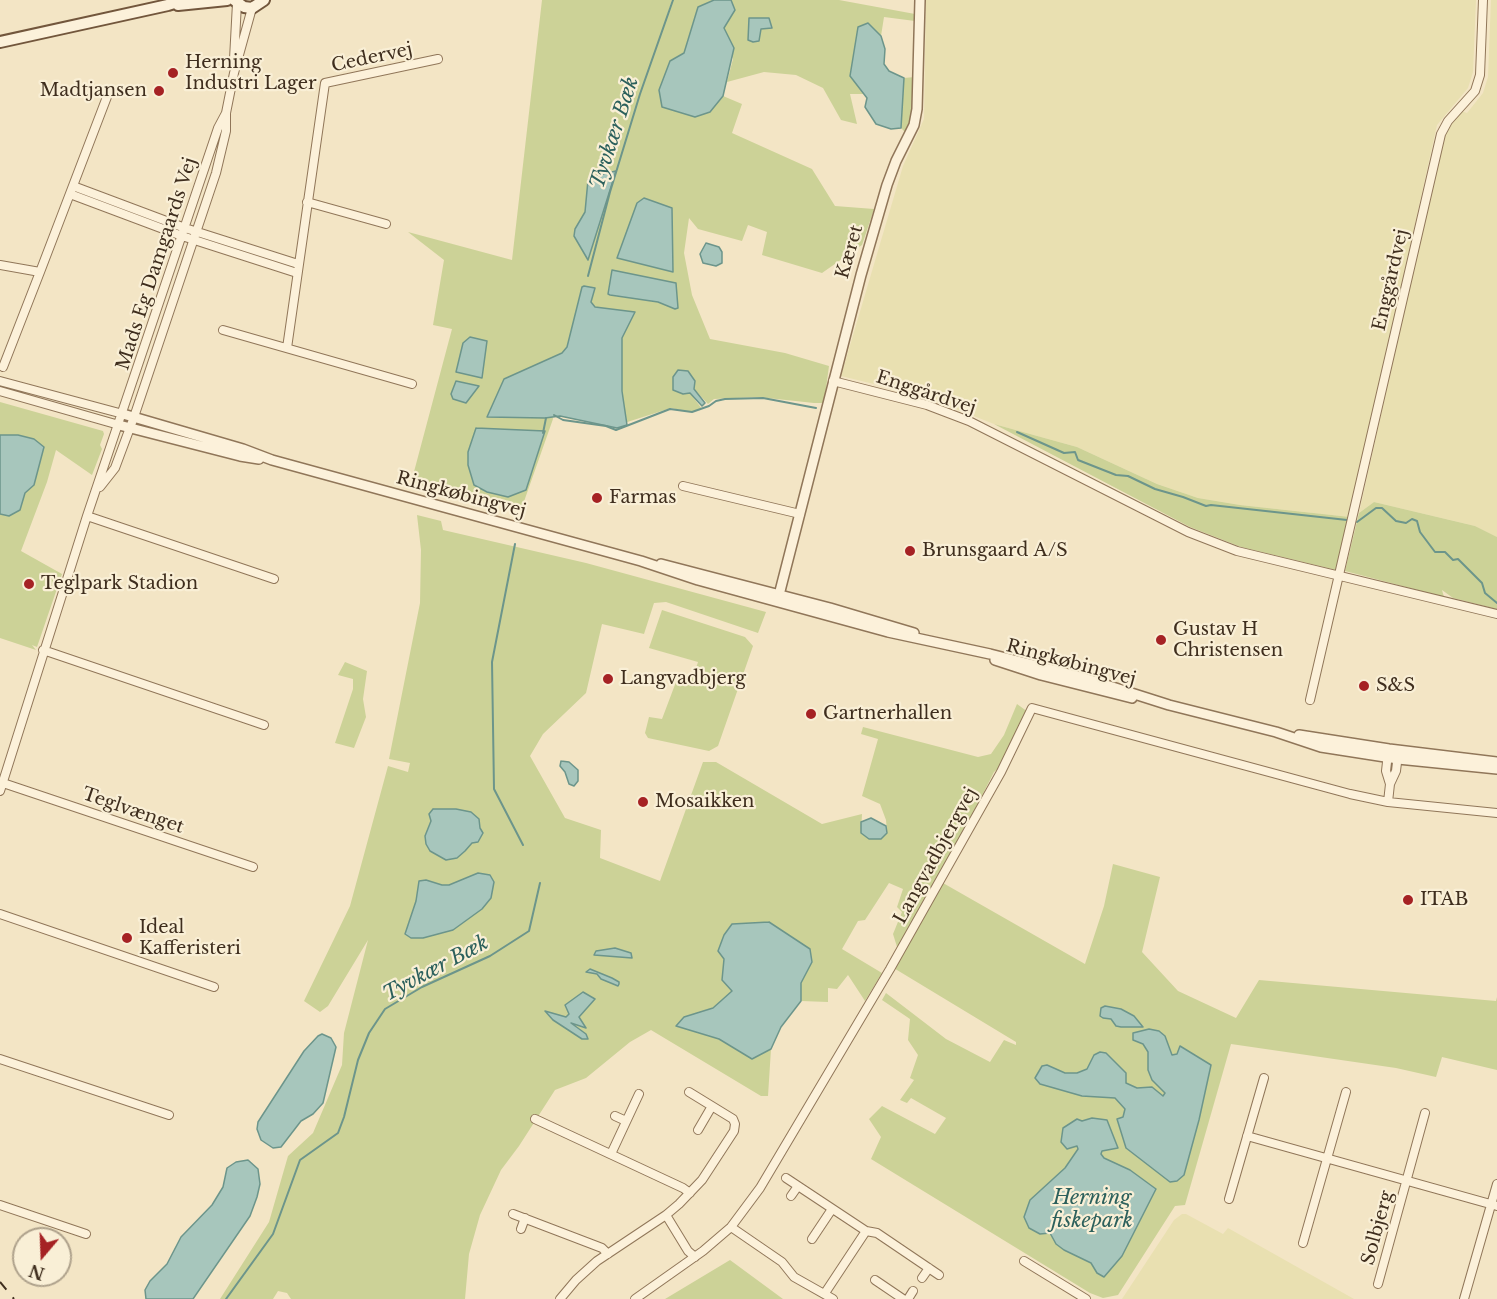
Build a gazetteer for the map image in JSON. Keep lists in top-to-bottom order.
{
  "streets": {
    "street": [
      "Cedervej",
      "Kæret",
      "Mads Eg Damgaards Vej",
      "Enggårdvej",
      "Ringkøbingvej",
      "Teglvænget",
      "Langvadbjergvej",
      "Solbjerg"
    ]
  },
  "crossings": [
    ["Kæret", "Enggårdvej"],
    ["Kæret", "Ringkøbingvej"],
    ["Mads Eg Damgaards Vej", "Ringkøbingvej"],
    ["Mads Eg Damgaards Vej", "Teglvænget"],
    ["Ringkøbingvej", "Teglvænget"]
  ],
  "water": ["Tyvkær Bæk", "Herning fiskepark"],
  "places": [
    "Herning Industri Lager",
    "Madtjansen",
    "Farmas",
    "Brunsgaard A/S",
    "Teglpark Stadion",
    "Gustav H Christensen",
    "Langvadbjerg",
    "S&S",
    "Gartnerhallen",
    "Mosaikken",
    "ITAB",
    "Ideal Kafferisteri"
  ],
  "north": "bottom"
}
